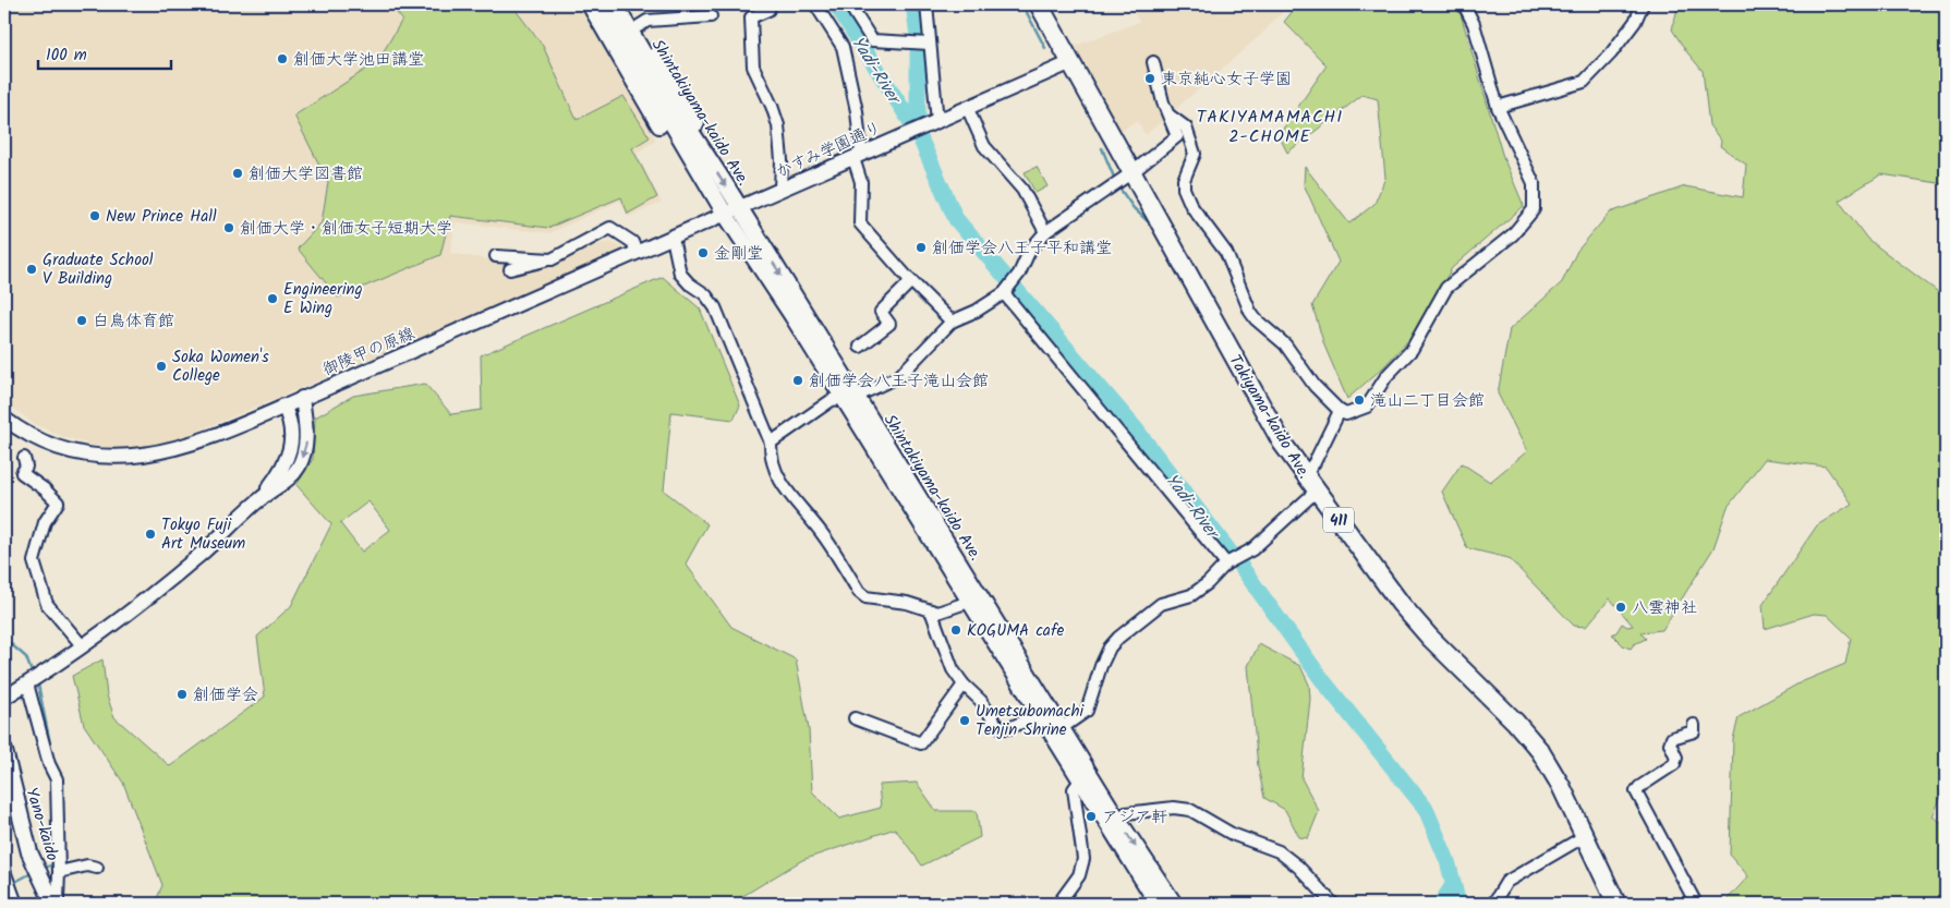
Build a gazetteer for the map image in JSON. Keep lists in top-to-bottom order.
{
  "streets": {
    "highway": ["Takiyama-kaido Ave.", "411"],
    "main road": ["Shintakiyama-kaido Ave.", "Yano-kaido"],
    "street": ["かすみ学園通り", "御陵甲の原線"]
  },
  "crossings": [
    ["Shintakiyama-kaido Ave.", "かすみ学園通り"],
    ["Shintakiyama-kaido Ave.", "御陵甲の原線"],
    ["かすみ学園通り", "御陵甲の原線"]
  ],
  "districts": ["TAKIYAMAMACHI 2-CHOME"],
  "water": ["Yadi-River"],
  "places": [
    "創価大学池田講堂",
    "東京純心女子学園",
    "創価大学図書館",
    "New Prince Hall",
    "創価大学・創価女子短期大学",
    "創価学会八王子平和講堂",
    "金剛堂",
    "Graduate School V Building",
    "Engineering E Wing",
    "白鳥体育館",
    "Soka Women's College",
    "創価学会八王子滝山会館",
    "滝山二丁目会館",
    "Tokyo Fuji Art Museum",
    "八雲神社",
    "KOGUMA cafe",
    "創価学会",
    "Umetsubomachi Tenjin Shrine",
    "アジア軒"
  ],
  "scale_bar": "100 m"
}
